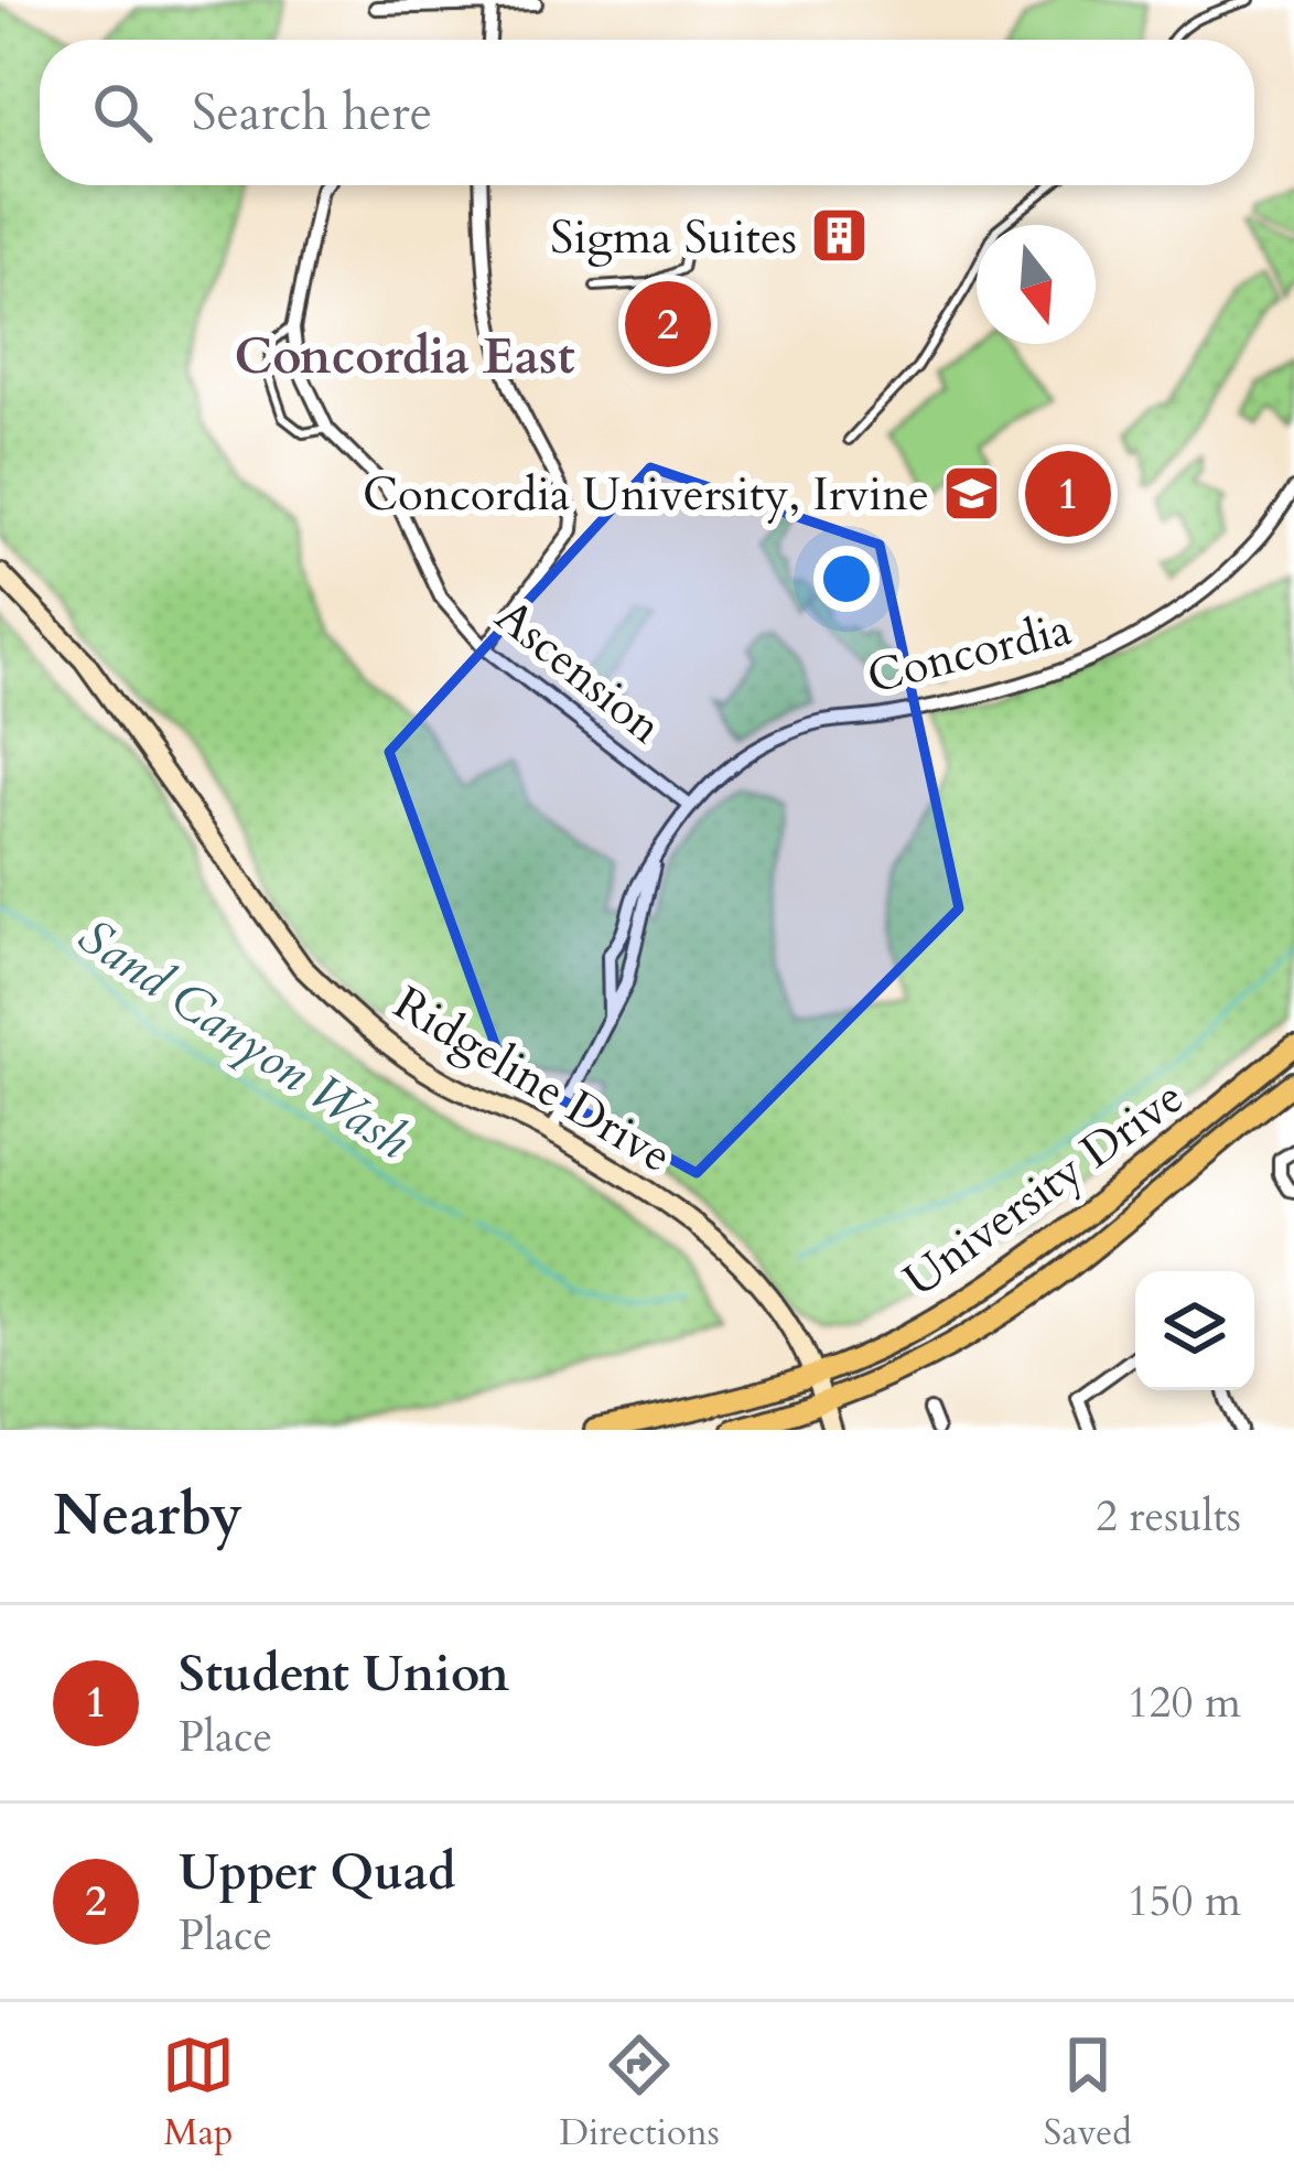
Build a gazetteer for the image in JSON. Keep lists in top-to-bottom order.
{
  "streets": {
    "main road": ["University Drive"],
    "street": ["Concordia", "Ascension", "Ridgeline Drive"]
  },
  "crossings": [
    ["Concordia", "Ascension"],
    ["Concordia", "Ridgeline Drive"],
    ["Ridgeline Drive", "University Drive"]
  ],
  "districts": ["Concordia East"],
  "water": ["Sand Canyon Wash"],
  "places": {
    "building": ["Sigma Suites"],
    "school or university": ["Concordia University, Irvine"]
  },
  "north": "bottom",
  "page": {
    "search": "Search here",
    "pins": ["2", "1"],
    "heading": ["Nearby", "2 results"],
    "list": [
      {
        "mark": "1",
        "name": "Student Union",
        "note": "Place",
        "value": "120 m"
      },
      {
        "mark": "2",
        "name": "Upper Quad",
        "note": "Place",
        "value": "150 m"
      }
    ],
    "nav": ["Map", "Directions", "Saved"]
  }
}
